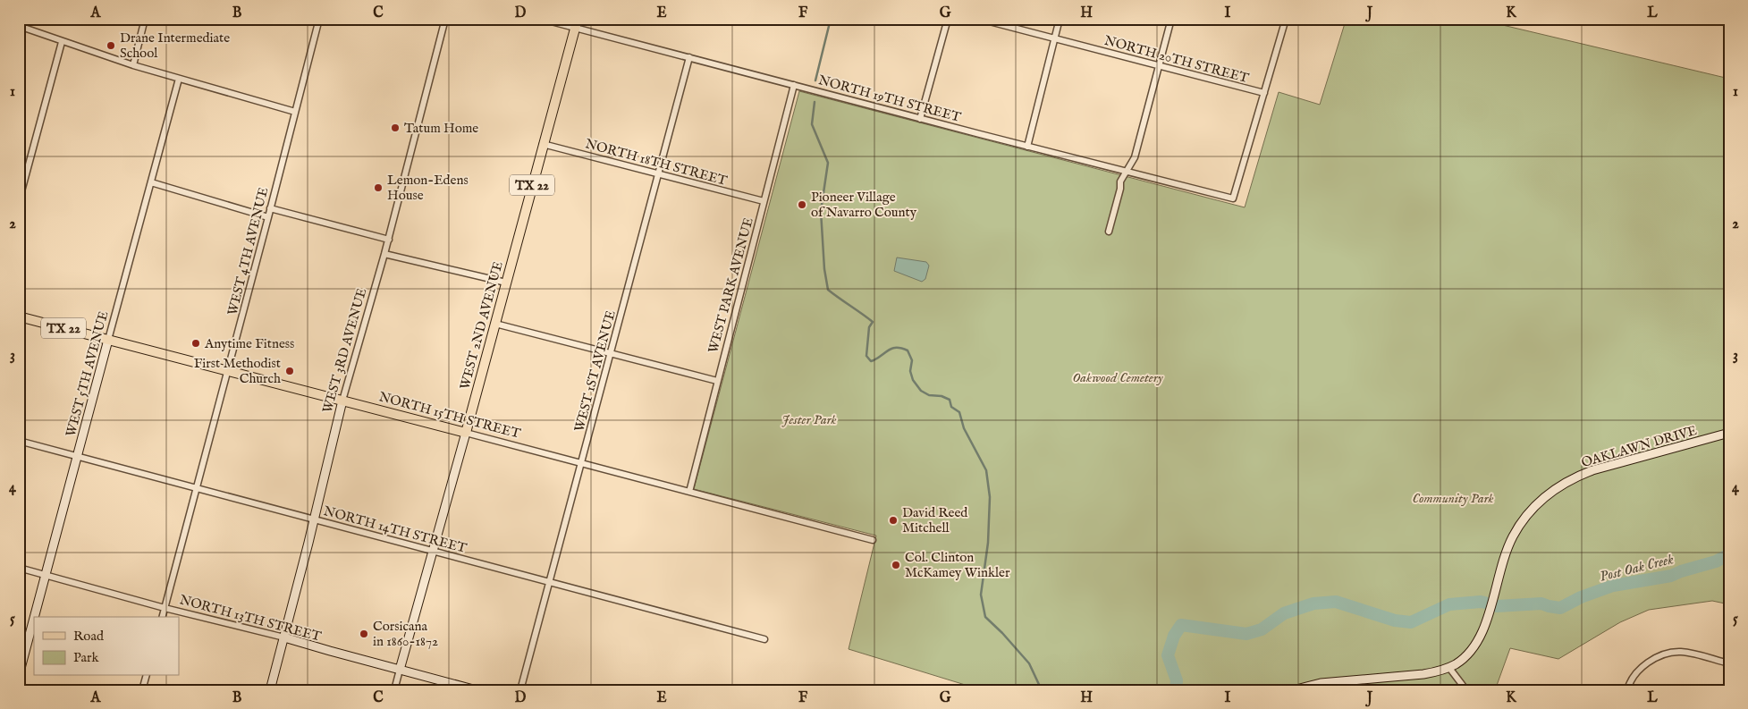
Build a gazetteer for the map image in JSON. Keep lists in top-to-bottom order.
{
  "streets": {
    "main road": ["TX 22", "WEST 2ND AVENUE", "NORTH 15TH STREET"],
    "street": [
      "NORTH 20TH STREET",
      "NORTH 19TH STREET",
      "NORTH 18TH STREET",
      "WEST 4TH AVENUE",
      "WEST PARK AVENUE",
      "WEST 3RD AVENUE",
      "WEST 1ST AVENUE",
      "WEST 5TH AVENUE",
      "OAKLAWN DRIVE",
      "NORTH 14TH STREET",
      "NORTH 13TH STREET"
    ]
  },
  "crossings": [
    ["NORTH 20TH STREET", "NORTH 19TH STREET"],
    ["NORTH 19TH STREET", "WEST PARK AVENUE"],
    ["NORTH 19TH STREET", "WEST 2ND AVENUE"],
    ["NORTH 19TH STREET", "WEST 1ST AVENUE"],
    ["NORTH 18TH STREET", "WEST PARK AVENUE"],
    ["NORTH 18TH STREET", "WEST 2ND AVENUE"],
    ["NORTH 18TH STREET", "WEST 1ST AVENUE"],
    ["WEST 4TH AVENUE", "NORTH 15TH STREET"],
    ["WEST 4TH AVENUE", "NORTH 14TH STREET"],
    ["WEST 4TH AVENUE", "NORTH 13TH STREET"],
    ["WEST PARK AVENUE", "NORTH 15TH STREET"],
    ["WEST 2ND AVENUE", "NORTH 15TH STREET"],
    ["WEST 2ND AVENUE", "NORTH 14TH STREET"],
    ["WEST 2ND AVENUE", "NORTH 13TH STREET"],
    ["WEST 3RD AVENUE", "NORTH 15TH STREET"],
    ["WEST 3RD AVENUE", "NORTH 14TH STREET"],
    ["WEST 3RD AVENUE", "NORTH 13TH STREET"],
    ["WEST 1ST AVENUE", "NORTH 15TH STREET"],
    ["WEST 1ST AVENUE", "NORTH 14TH STREET"],
    ["WEST 5TH AVENUE", "NORTH 15TH STREET"],
    ["WEST 5TH AVENUE", "NORTH 14TH STREET"],
    ["WEST 5TH AVENUE", "NORTH 13TH STREET"]
  ],
  "water": ["Post Oak Creek"],
  "parks": ["Oakwood Cemetery", "Jester Park", "Community Park"],
  "places": [
    "Drane Intermediate School",
    "Tatum Home",
    "Lemon-Edens House",
    "Pioneer Village of Navarro County",
    "Anytime Fitness",
    "First Methodist Church",
    "David Reed Mitchell",
    "Col. Clinton McKamey Winkler",
    "Corsicana in 1860-1872"
  ],
  "legend": ["Road", "Park"],
  "grid": {
    "columns": [
      "A",
      "B",
      "C",
      "D",
      "E",
      "F",
      "G",
      "H",
      "I",
      "J",
      "K",
      "L"
    ],
    "rows": [
      "1",
      "2",
      "3",
      "4",
      "5"
    ]
  }
}
